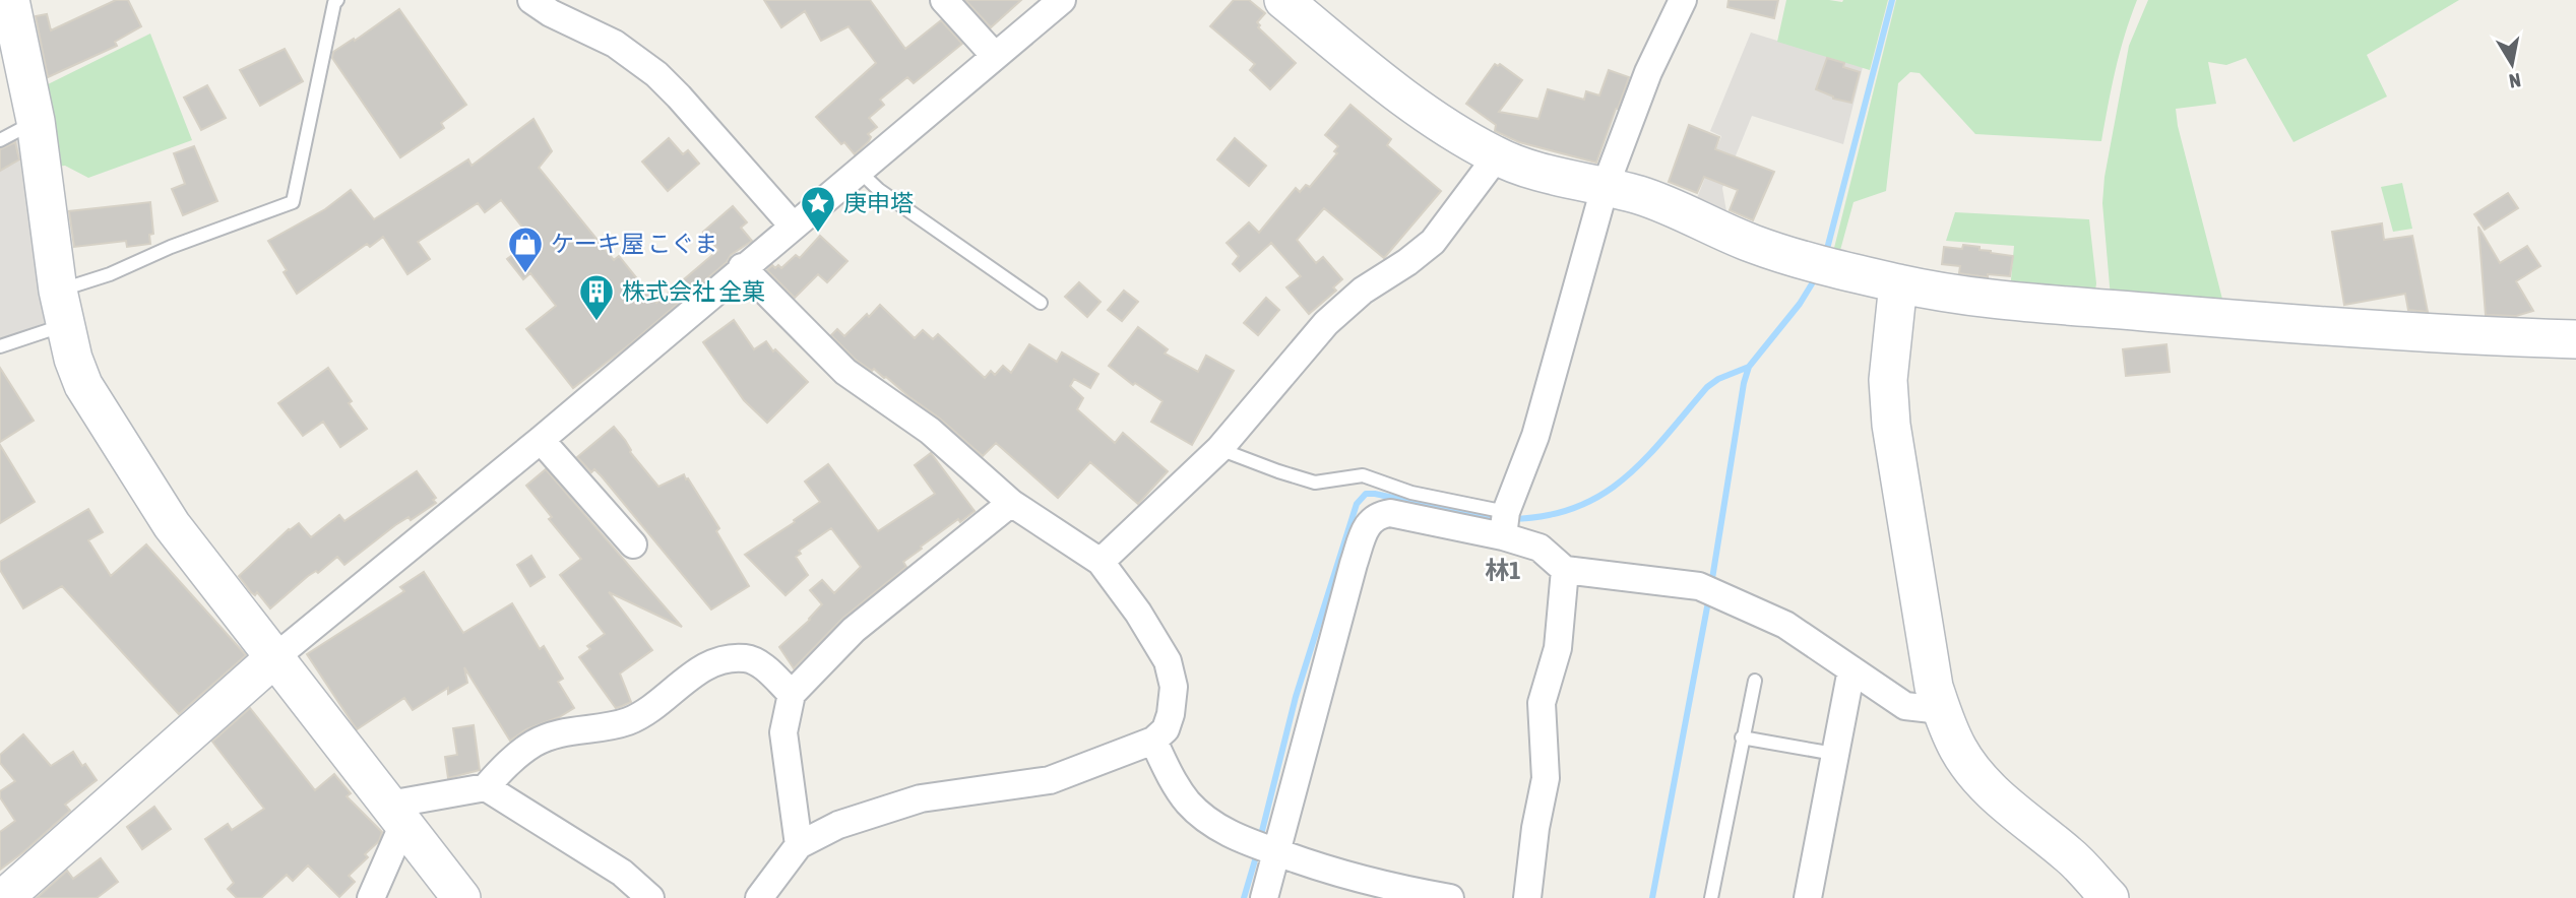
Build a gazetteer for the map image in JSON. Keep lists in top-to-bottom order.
{
  "districts": ["林1"],
  "places": {
    "place": ["庚申塔"],
    "shop": ["ケーキ屋 こぐま"],
    "building": ["株式会社 全菓"]
  },
  "north": "bottom"
}
